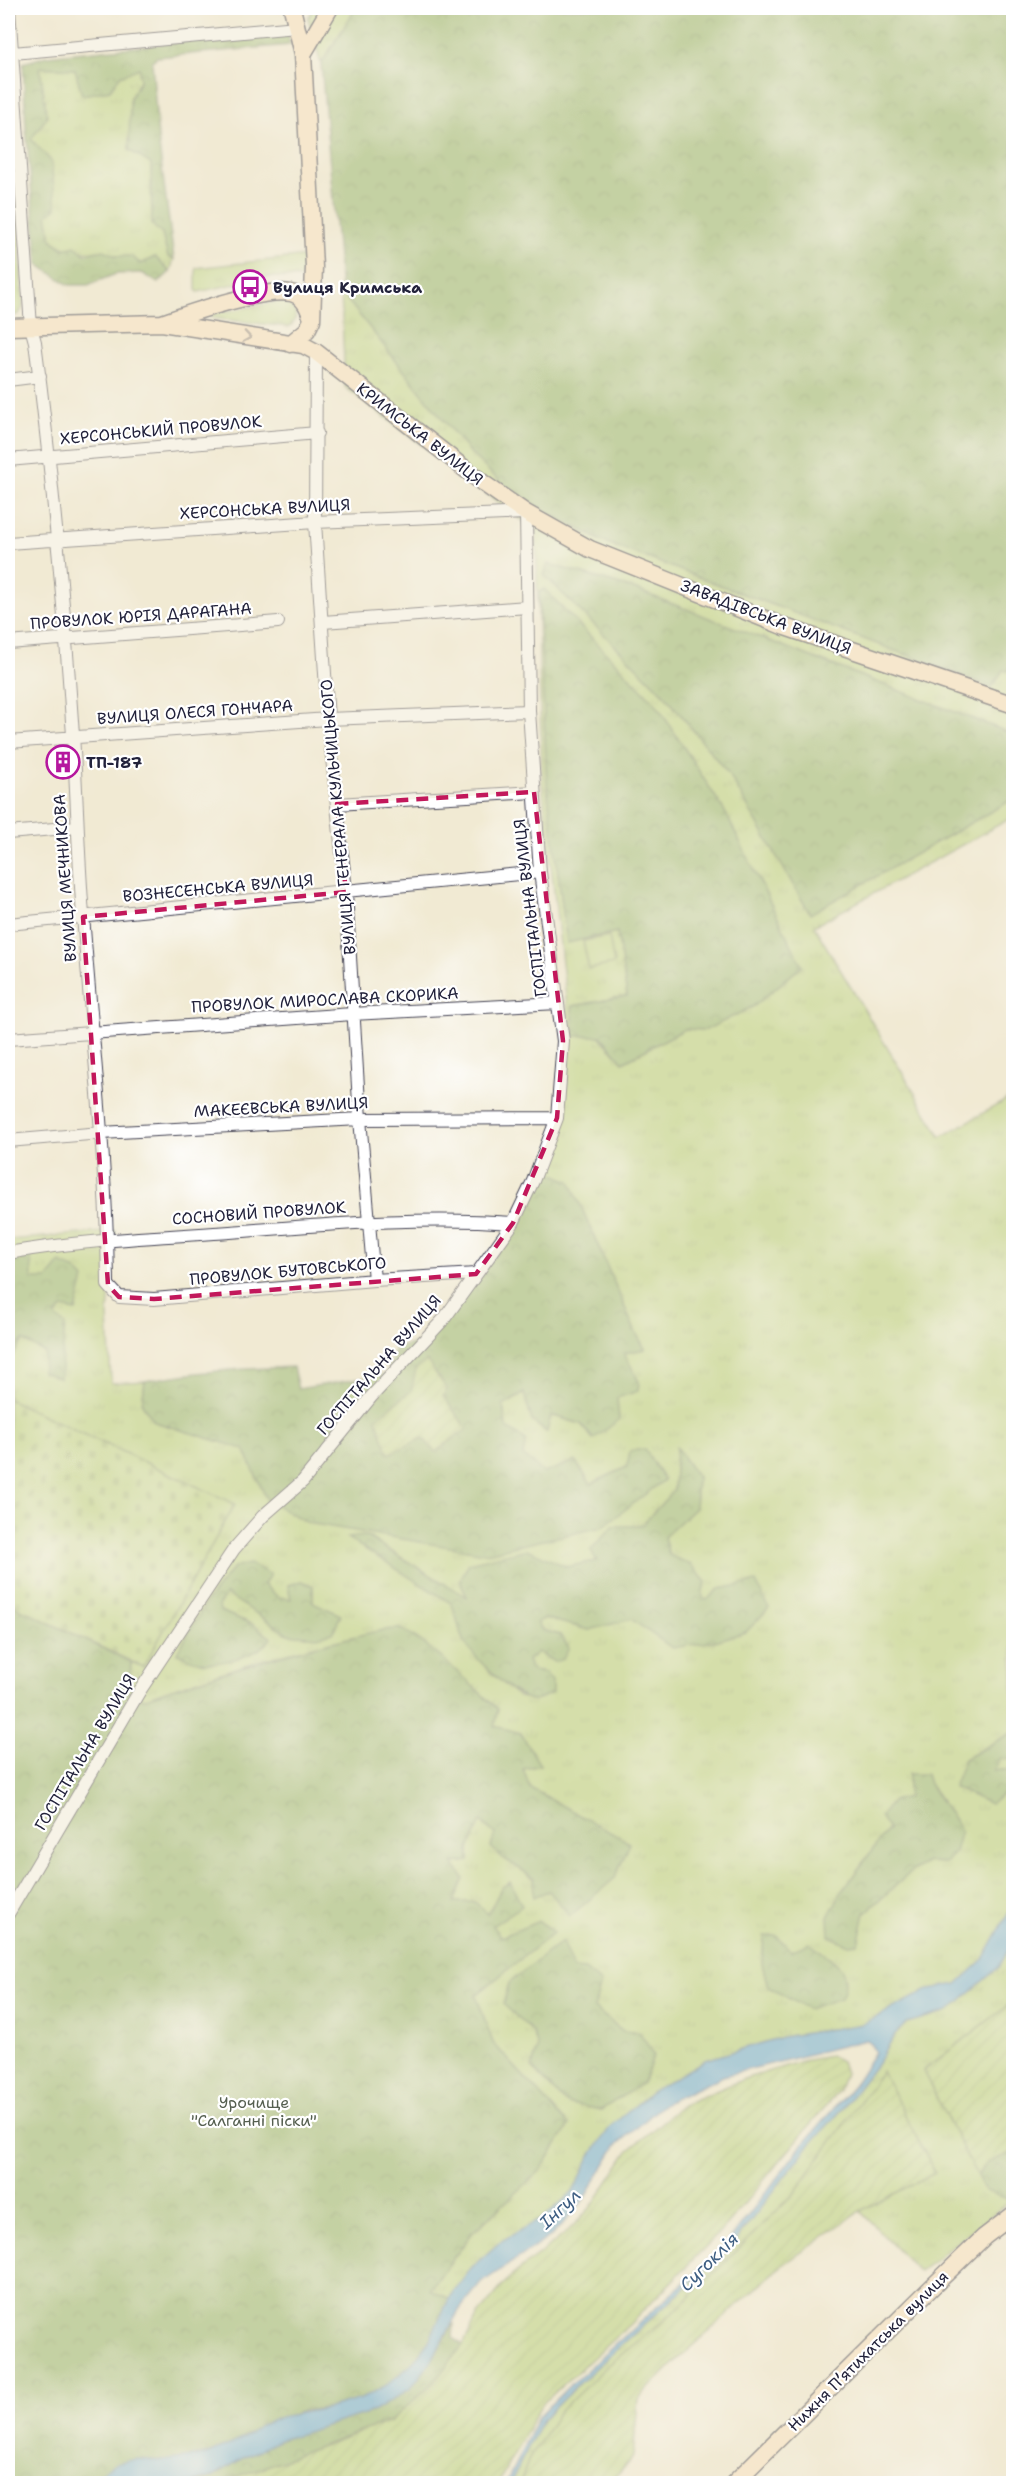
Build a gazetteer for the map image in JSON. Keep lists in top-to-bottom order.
{
  "streets": {
    "street": [
      "ХЕРСОНСЬКИЙ ПРОВУЛОК",
      "КРИМСЬКА ВУЛИЦЯ",
      "ХЕРСОНСЬКА ВУЛИЦЯ",
      "ПРОВУЛОК ЮРІЯ ДАРАГАНА",
      "ЗАВАДІВСЬКА ВУЛИЦЯ",
      "ВУЛИЦЯ ОЛЕСЯ ГОНЧАРА",
      "ВУЛИЦЯ ГЕНЕРАЛА КУЛЬЧИЦЬКОГО",
      "ВУЛИЦЯ МЕЧНИКОВА",
      "ВОЗНЕСЕНСЬКА ВУЛИЦЯ",
      "ГОСПІТАЛЬНА ВУЛИЦЯ",
      "ПРОВУЛОК МИРОСЛАВА СКОРИКА",
      "МАКЕЄВСЬКА ВУЛИЦЯ",
      "СОСНОВИЙ ПРОВУЛОК",
      "ПРОВУЛОК БУТОВСЬКОГО",
      "Нижня Пʼятихатська вулиця"
    ]
  },
  "crossings": [
    ["ХЕРСОНСЬКИЙ ПРОВУЛОК", "ВУЛИЦЯ ГЕНЕРАЛА КУЛЬЧИЦЬКОГО"],
    ["ХЕРСОНСЬКИЙ ПРОВУЛОК", "ВУЛИЦЯ МЕЧНИКОВА"],
    ["КРИМСЬКА ВУЛИЦЯ", "ХЕРСОНСЬКА ВУЛИЦЯ"],
    ["КРИМСЬКА ВУЛИЦЯ", "ЗАВАДІВСЬКА ВУЛИЦЯ"],
    ["КРИМСЬКА ВУЛИЦЯ", "ВУЛИЦЯ ГЕНЕРАЛА КУЛЬЧИЦЬКОГО"],
    ["КРИМСЬКА ВУЛИЦЯ", "ВУЛИЦЯ МЕЧНИКОВА"],
    ["КРИМСЬКА ВУЛИЦЯ", "ГОСПІТАЛЬНА ВУЛИЦЯ"],
    ["ХЕРСОНСЬКА ВУЛИЦЯ", "ЗАВАДІВСЬКА ВУЛИЦЯ"],
    ["ХЕРСОНСЬКА ВУЛИЦЯ", "ВУЛИЦЯ ГЕНЕРАЛА КУЛЬЧИЦЬКОГО"],
    ["ХЕРСОНСЬКА ВУЛИЦЯ", "ВУЛИЦЯ МЕЧНИКОВА"],
    ["ХЕРСОНСЬКА ВУЛИЦЯ", "ГОСПІТАЛЬНА ВУЛИЦЯ"],
    ["ПРОВУЛОК ЮРІЯ ДАРАГАНА", "ВУЛИЦЯ МЕЧНИКОВА"],
    ["ЗАВАДІВСЬКА ВУЛИЦЯ", "ГОСПІТАЛЬНА ВУЛИЦЯ"],
    ["ВУЛИЦЯ ОЛЕСЯ ГОНЧАРА", "ВУЛИЦЯ ГЕНЕРАЛА КУЛЬЧИЦЬКОГО"],
    ["ВУЛИЦЯ ОЛЕСЯ ГОНЧАРА", "ВУЛИЦЯ МЕЧНИКОВА"],
    ["ВУЛИЦЯ ОЛЕСЯ ГОНЧАРА", "ГОСПІТАЛЬНА ВУЛИЦЯ"],
    ["ВУЛИЦЯ ГЕНЕРАЛА КУЛЬЧИЦЬКОГО", "ВОЗНЕСЕНСЬКА ВУЛИЦЯ"],
    ["ВУЛИЦЯ ГЕНЕРАЛА КУЛЬЧИЦЬКОГО", "ПРОВУЛОК МИРОСЛАВА СКОРИКА"],
    ["ВУЛИЦЯ ГЕНЕРАЛА КУЛЬЧИЦЬКОГО", "МАКЕЄВСЬКА ВУЛИЦЯ"],
    ["ВУЛИЦЯ ГЕНЕРАЛА КУЛЬЧИЦЬКОГО", "СОСНОВИЙ ПРОВУЛОК"],
    ["ВУЛИЦЯ ГЕНЕРАЛА КУЛЬЧИЦЬКОГО", "ПРОВУЛОК БУТОВСЬКОГО"],
    ["ВУЛИЦЯ МЕЧНИКОВА", "ВОЗНЕСЕНСЬКА ВУЛИЦЯ"],
    ["ВУЛИЦЯ МЕЧНИКОВА", "ПРОВУЛОК МИРОСЛАВА СКОРИКА"],
    ["ВУЛИЦЯ МЕЧНИКОВА", "МАКЕЄВСЬКА ВУЛИЦЯ"],
    ["ВУЛИЦЯ МЕЧНИКОВА", "СОСНОВИЙ ПРОВУЛОК"],
    ["ВУЛИЦЯ МЕЧНИКОВА", "ПРОВУЛОК БУТОВСЬКОГО"],
    ["ВОЗНЕСЕНСЬКА ВУЛИЦЯ", "ГОСПІТАЛЬНА ВУЛИЦЯ"],
    ["ГОСПІТАЛЬНА ВУЛИЦЯ", "ПРОВУЛОК МИРОСЛАВА СКОРИКА"],
    ["ГОСПІТАЛЬНА ВУЛИЦЯ", "МАКЕЄВСЬКА ВУЛИЦЯ"],
    ["ГОСПІТАЛЬНА ВУЛИЦЯ", "СОСНОВИЙ ПРОВУЛОК"],
    ["ГОСПІТАЛЬНА ВУЛИЦЯ", "ПРОВУЛОК БУТОВСЬКОГО"]
  ],
  "water": ["Інгул", "Сугоклія"],
  "parks": ["Урочище \"Салганні піски\""],
  "places": {
    "bus stop": ["Вулиця Кримська"],
    "building": ["ТП-187"]
  }
}
